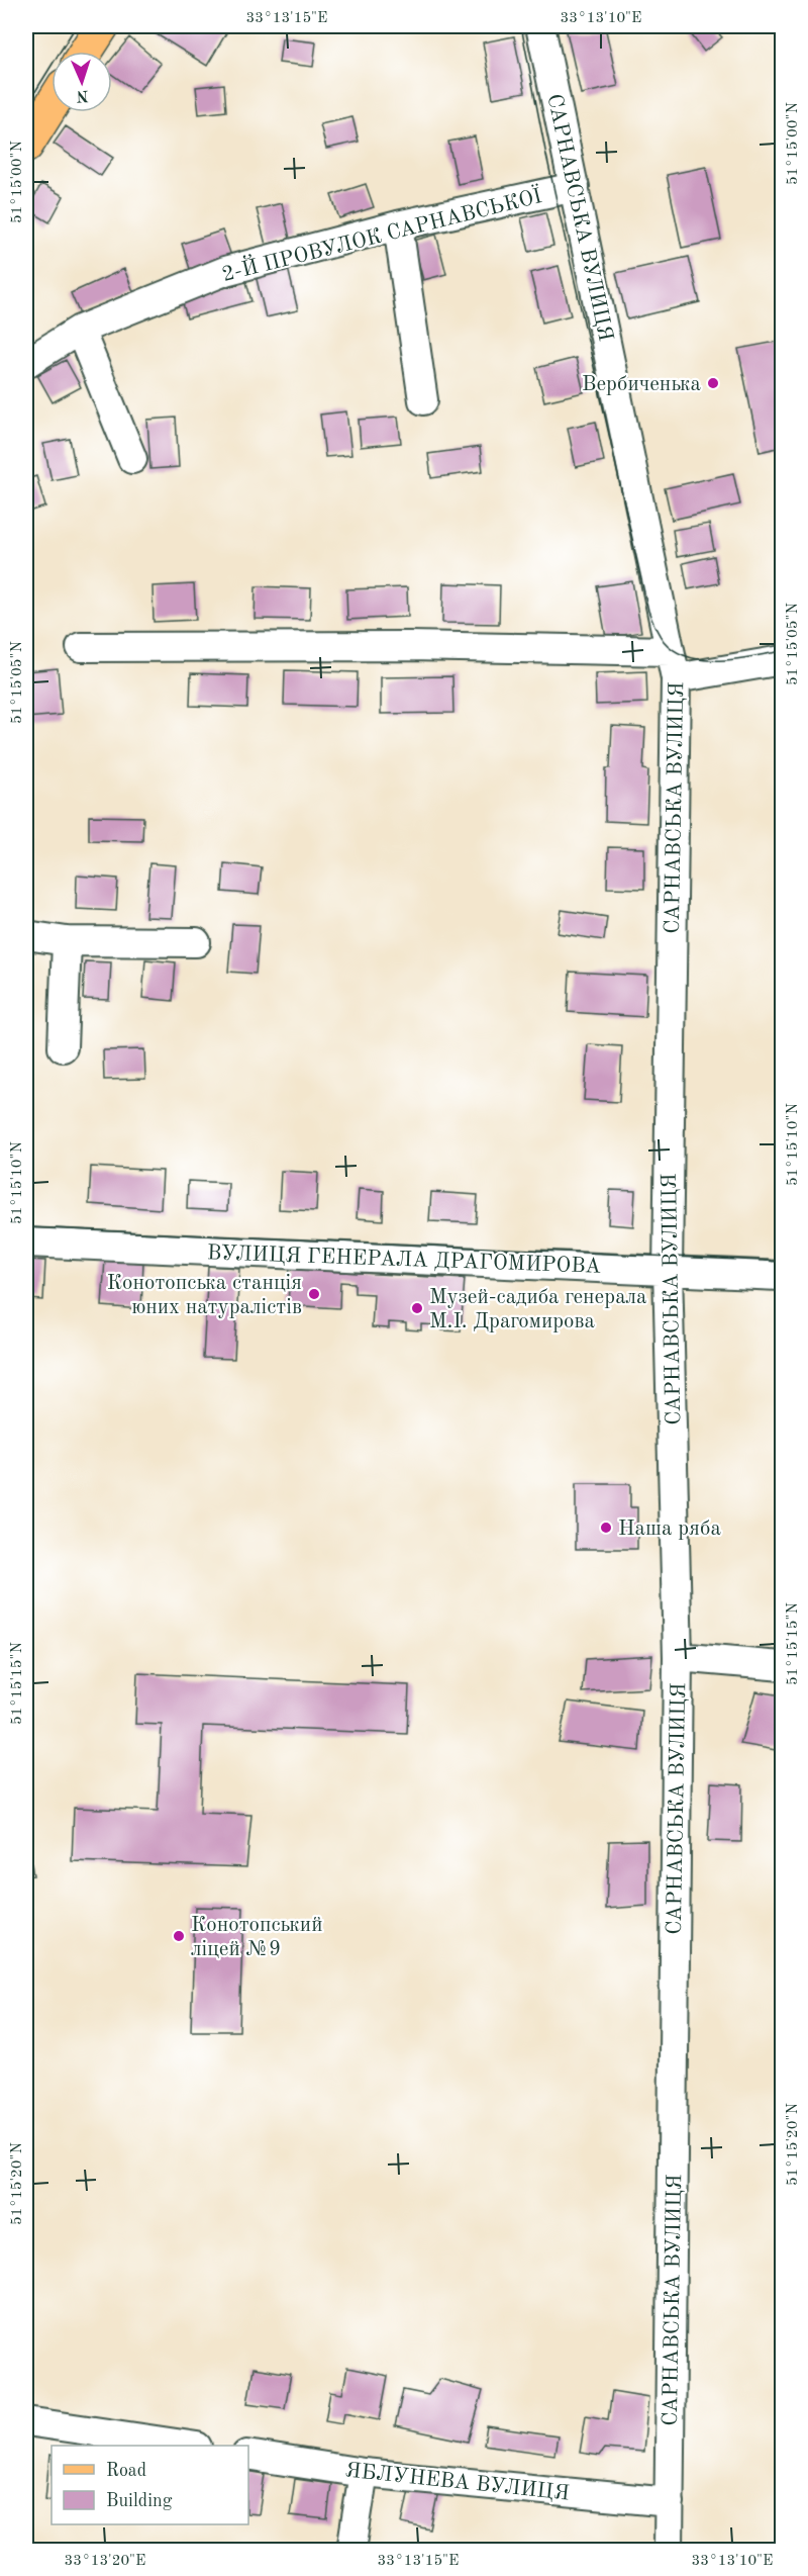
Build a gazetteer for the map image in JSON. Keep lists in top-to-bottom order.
{
  "streets": {
    "street": [
      "САРНАВСЬКА ВУЛИЦЯ",
      "2-Й ПРОВУЛОК САРНАВСЬКОЇ",
      "ВУЛИЦЯ ГЕНЕРАЛА ДРАГОМИРОВА",
      "ЯБЛУНЕВА ВУЛИЦЯ"
    ]
  },
  "crossings": [
    ["САРНАВСЬКА ВУЛИЦЯ", "2-Й ПРОВУЛОК САРНАВСЬКОЇ"],
    ["САРНАВСЬКА ВУЛИЦЯ", "ВУЛИЦЯ ГЕНЕРАЛА ДРАГОМИРОВА"],
    ["САРНАВСЬКА ВУЛИЦЯ", "ЯБЛУНЕВА ВУЛИЦЯ"]
  ],
  "places": [
    "Вербиченька",
    "Конотопська станція юних натуралістів",
    "Музей-садиба генерала М.І. Драгомирова",
    "Наша ряба",
    "Конотопський ліцей №9"
  ],
  "legend": ["Road", "Building"],
  "north": "bottom",
  "coordinates": [
    "33°13'15\"E",
    "33°13'10\"E",
    "51°15'00\"N",
    "51°15'05\"N",
    "51°15'10\"N",
    "51°15'15\"N",
    "51°15'20\"N",
    "33°13'20\"E"
  ]
}
